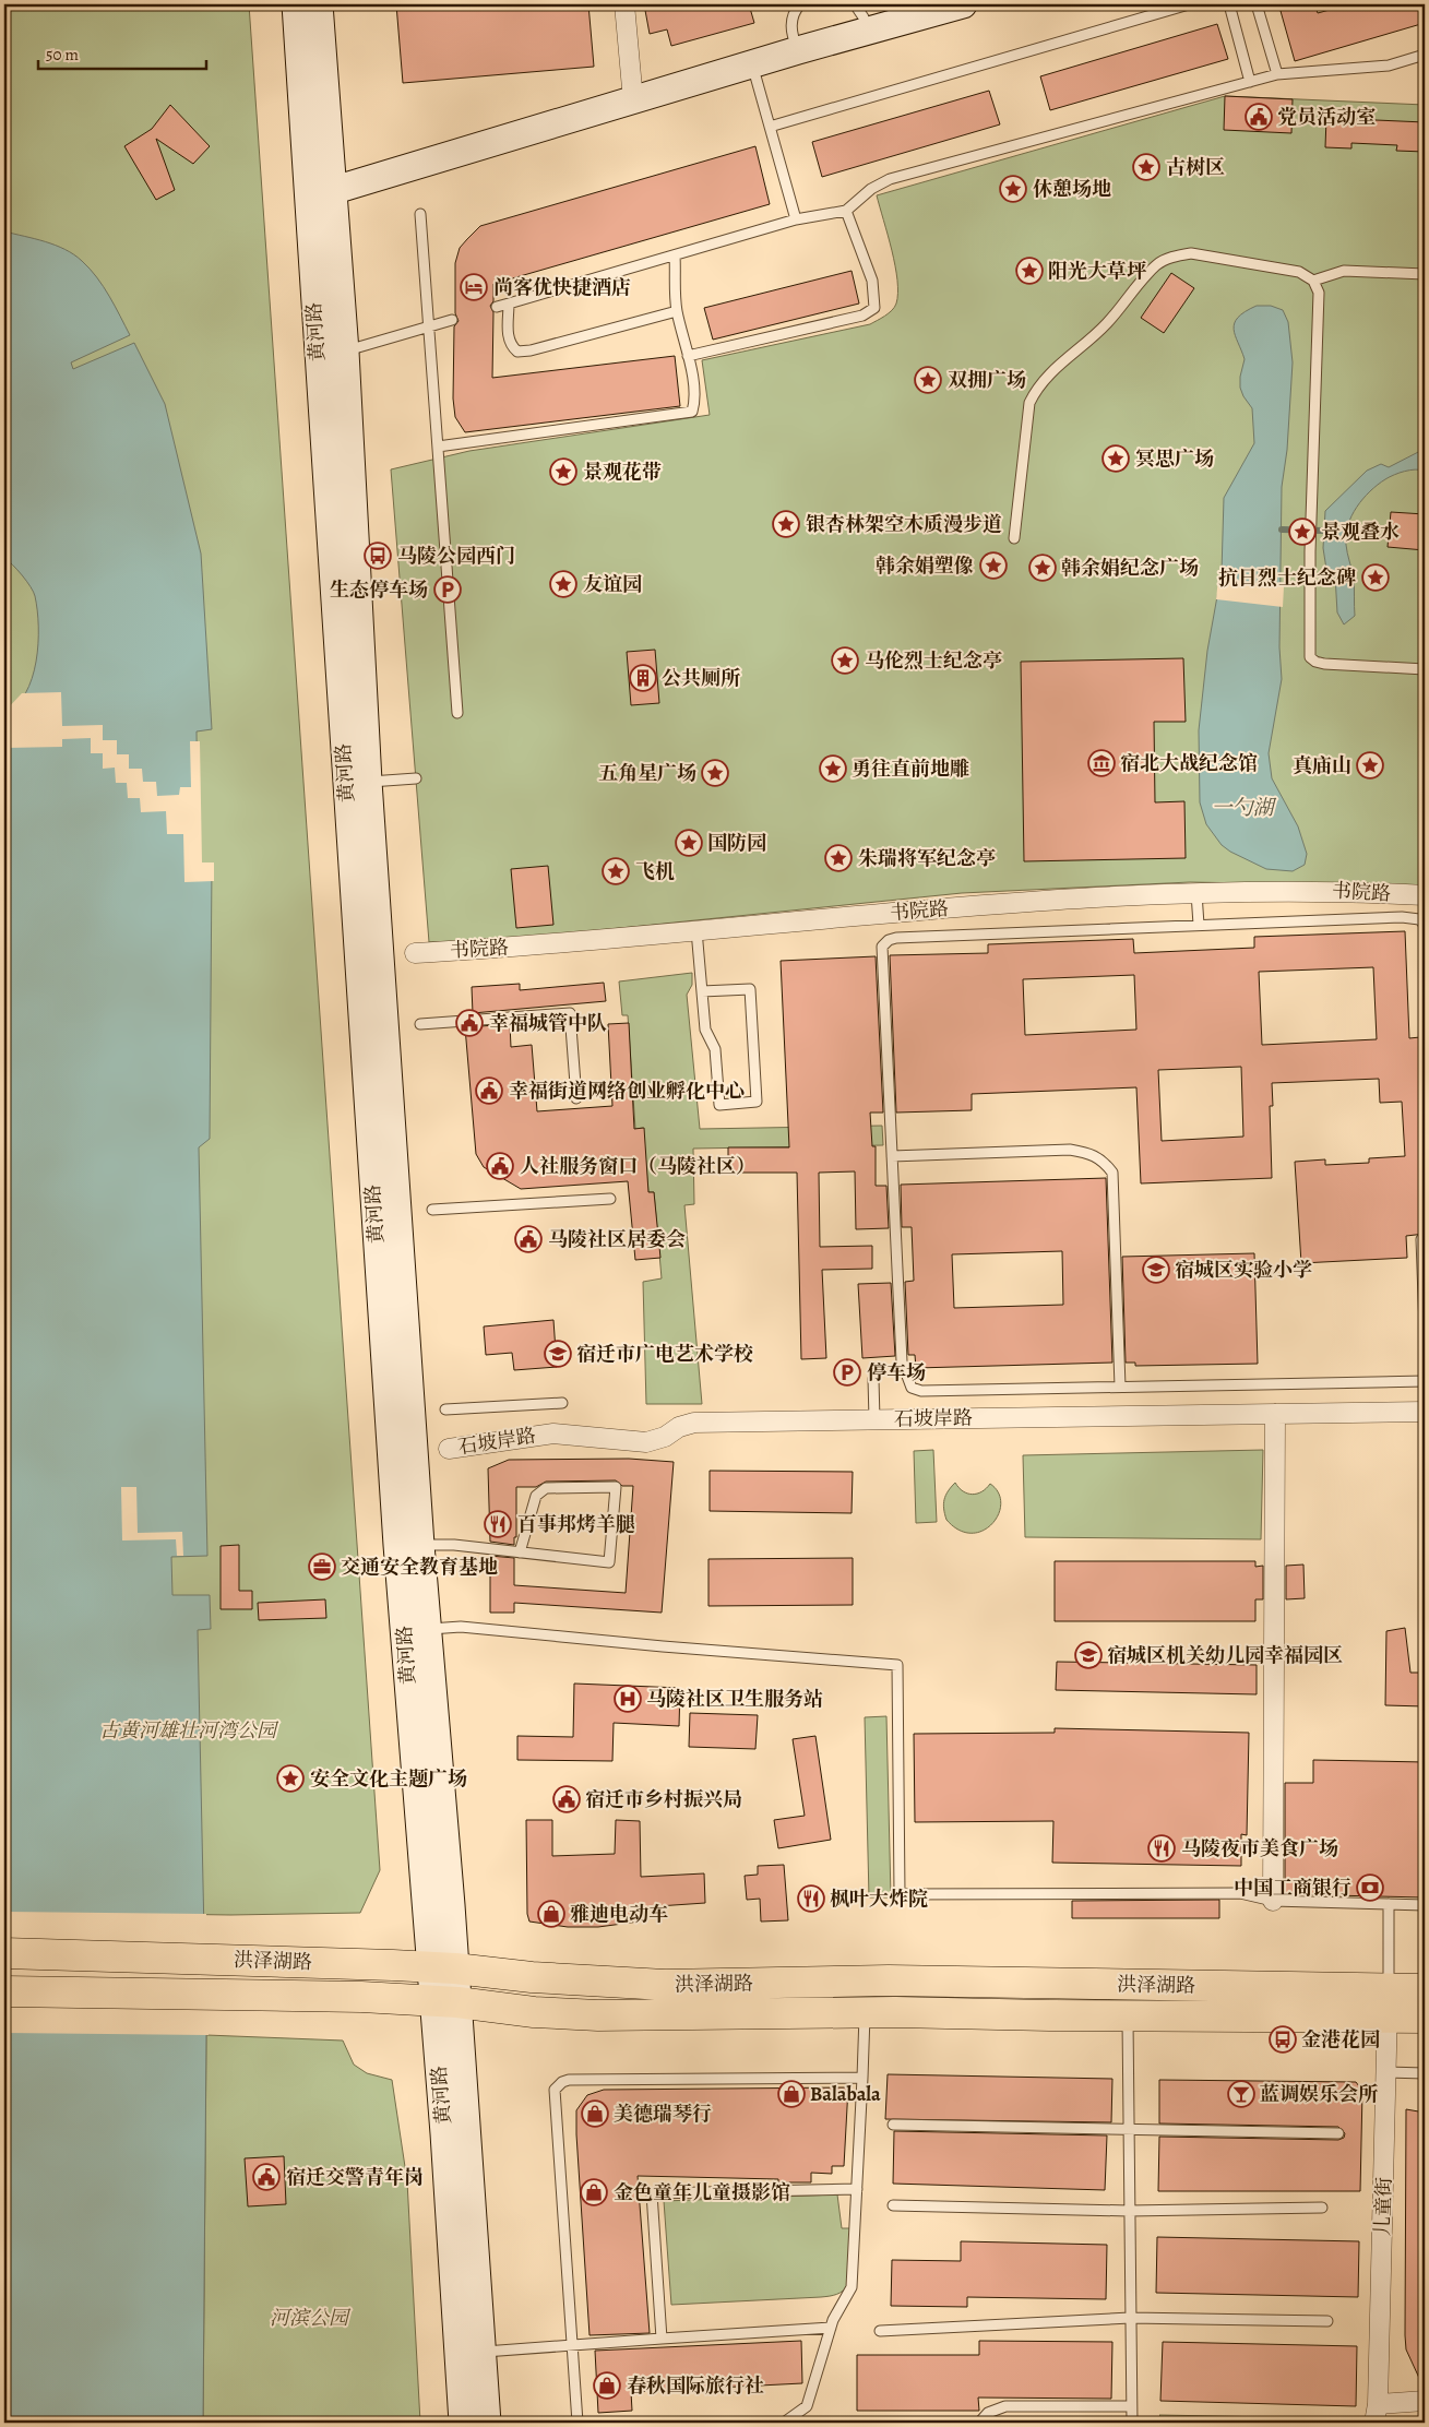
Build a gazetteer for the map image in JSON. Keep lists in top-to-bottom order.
{
  "streets": {
    "main road": ["黄河路", "洪泽湖路"],
    "street": ["书院路", "石坡岸路", "儿童街"]
  },
  "crossings": [
    ["黄河路", "洪泽湖路"],
    ["洪泽湖路", "儿童街"]
  ],
  "water": ["一勺湖"],
  "parks": ["古黄河雄壮河湾公园", "河滨公园"],
  "places": {
    "public building": [
      "党员活动室",
      "幸福城管中队",
      "幸福街道网络创业孵化中心",
      "人社服务窗口（马陵社区）",
      "马陵社区居委会",
      "宿迁市乡村振兴局",
      "宿迁交警青年岗"
    ],
    "place": [
      "古树区",
      "休憩场地",
      "阳光大草坪",
      "双拥广场",
      "冥思广场",
      "景观花带",
      "银杏林架空木质漫步道",
      "景观叠水",
      "韩余娟塑像",
      "韩余娟纪念广场",
      "抗日烈士纪念碑",
      "友谊园",
      "马伦烈士纪念亭",
      "真庙山",
      "勇往直前地雕",
      "五角星广场",
      "国防园",
      "朱瑞将军纪念亭",
      "飞机",
      "安全文化主题广场"
    ],
    "hotel": ["尚客优快捷酒店"],
    "bus stop": ["马陵公园西门", "金港花园"],
    "parking": ["生态停车场", "停车场"],
    "building": ["公共厕所"],
    "museum": ["宿北大战纪念馆"],
    "school or university": ["宿城区实验小学", "宿迁市广电艺术学校", "宿城区机关幼儿园幸福园区"],
    "restaurant": ["百事邦烤羊腿", "马陵夜市美食广场", "枫叶大炸院"],
    "office": ["交通安全教育基地"],
    "hospital": ["马陵社区卫生服务站"],
    "bank": ["中国工商银行"],
    "shop": [
      "雅迪电动车",
      "Balabala",
      "美德瑞琴行",
      "金色童年儿童摄影馆",
      "春秋国际旅行社"
    ],
    "bar": ["蓝调娱乐会所"]
  },
  "scale_bar": "50 m"
}
